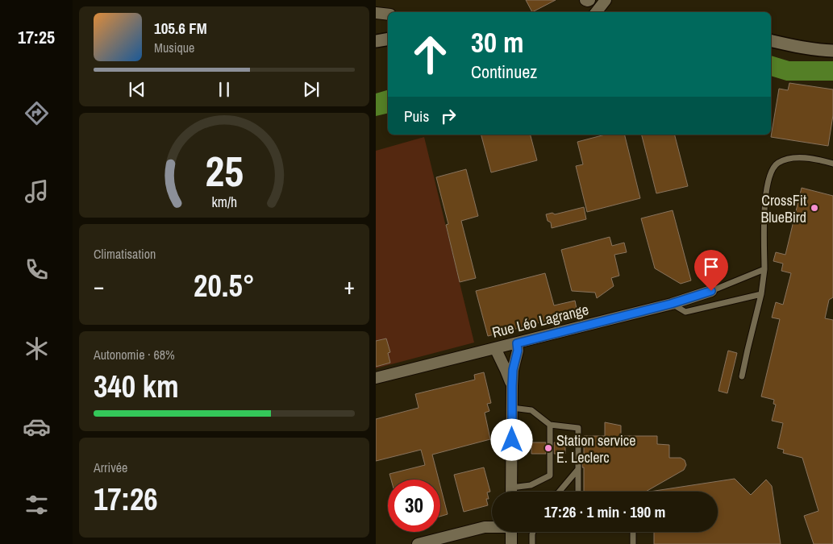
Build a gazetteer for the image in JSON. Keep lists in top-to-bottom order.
{
  "streets": {
    "street": ["Rue Léo Lagrange"]
  },
  "places": ["CrossFit BlueBird", "Station service E. Leclerc"],
  "page": {
    "tabs": "17:25",
    "turn": ["30 m", "Continuez"],
    "song": ["105.6 FM", "Musique"],
    "then": "Puis",
    "tile": [
      "Climatisation",
      ["Autonomie · 68%", "340 km"],
      ["Arrivée", "17:26"]
    ],
    "heat": ["−", "20.5°", "+"],
    "limit": "30",
    "trip": "17:26 · 1 min · 190 m",
    "gauge": ["25", "km/h"]
  }
}
